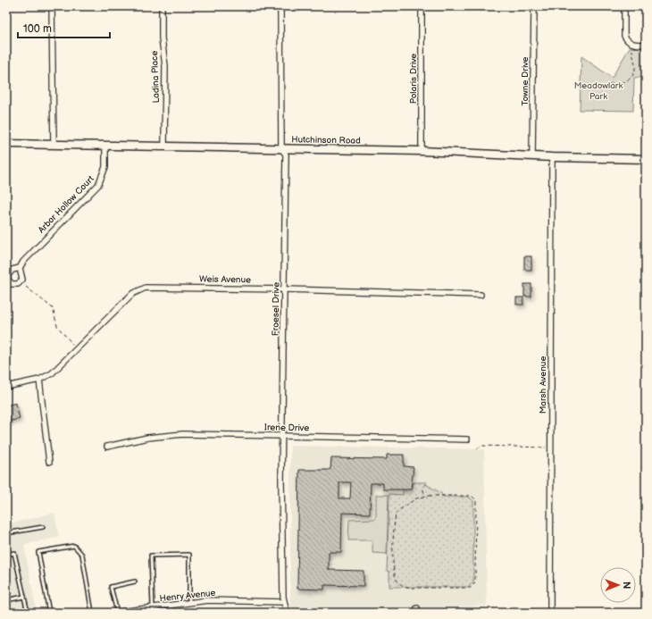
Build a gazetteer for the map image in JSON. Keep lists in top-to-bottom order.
{
  "streets": {
    "street": [
      "Ladina Place",
      "Polaris Drive",
      "Towne Drive",
      "Hutchinson Road",
      "Arbor Hollow Court",
      "Weis Avenue",
      "Froesel Drive",
      "Marsh Avenue",
      "Irene Drive",
      "Henry Avenue"
    ]
  },
  "crossings": [
    ["Ladina Place", "Hutchinson Road"],
    ["Polaris Drive", "Hutchinson Road"],
    ["Towne Drive", "Hutchinson Road"],
    ["Hutchinson Road", "Arbor Hollow Court"],
    ["Hutchinson Road", "Froesel Drive"],
    ["Hutchinson Road", "Marsh Avenue"],
    ["Weis Avenue", "Froesel Drive"],
    ["Froesel Drive", "Irene Drive"],
    ["Froesel Drive", "Henry Avenue"]
  ],
  "parks": ["Meadowlark Park"],
  "scale_bar": "100 m",
  "north": "right"
}
